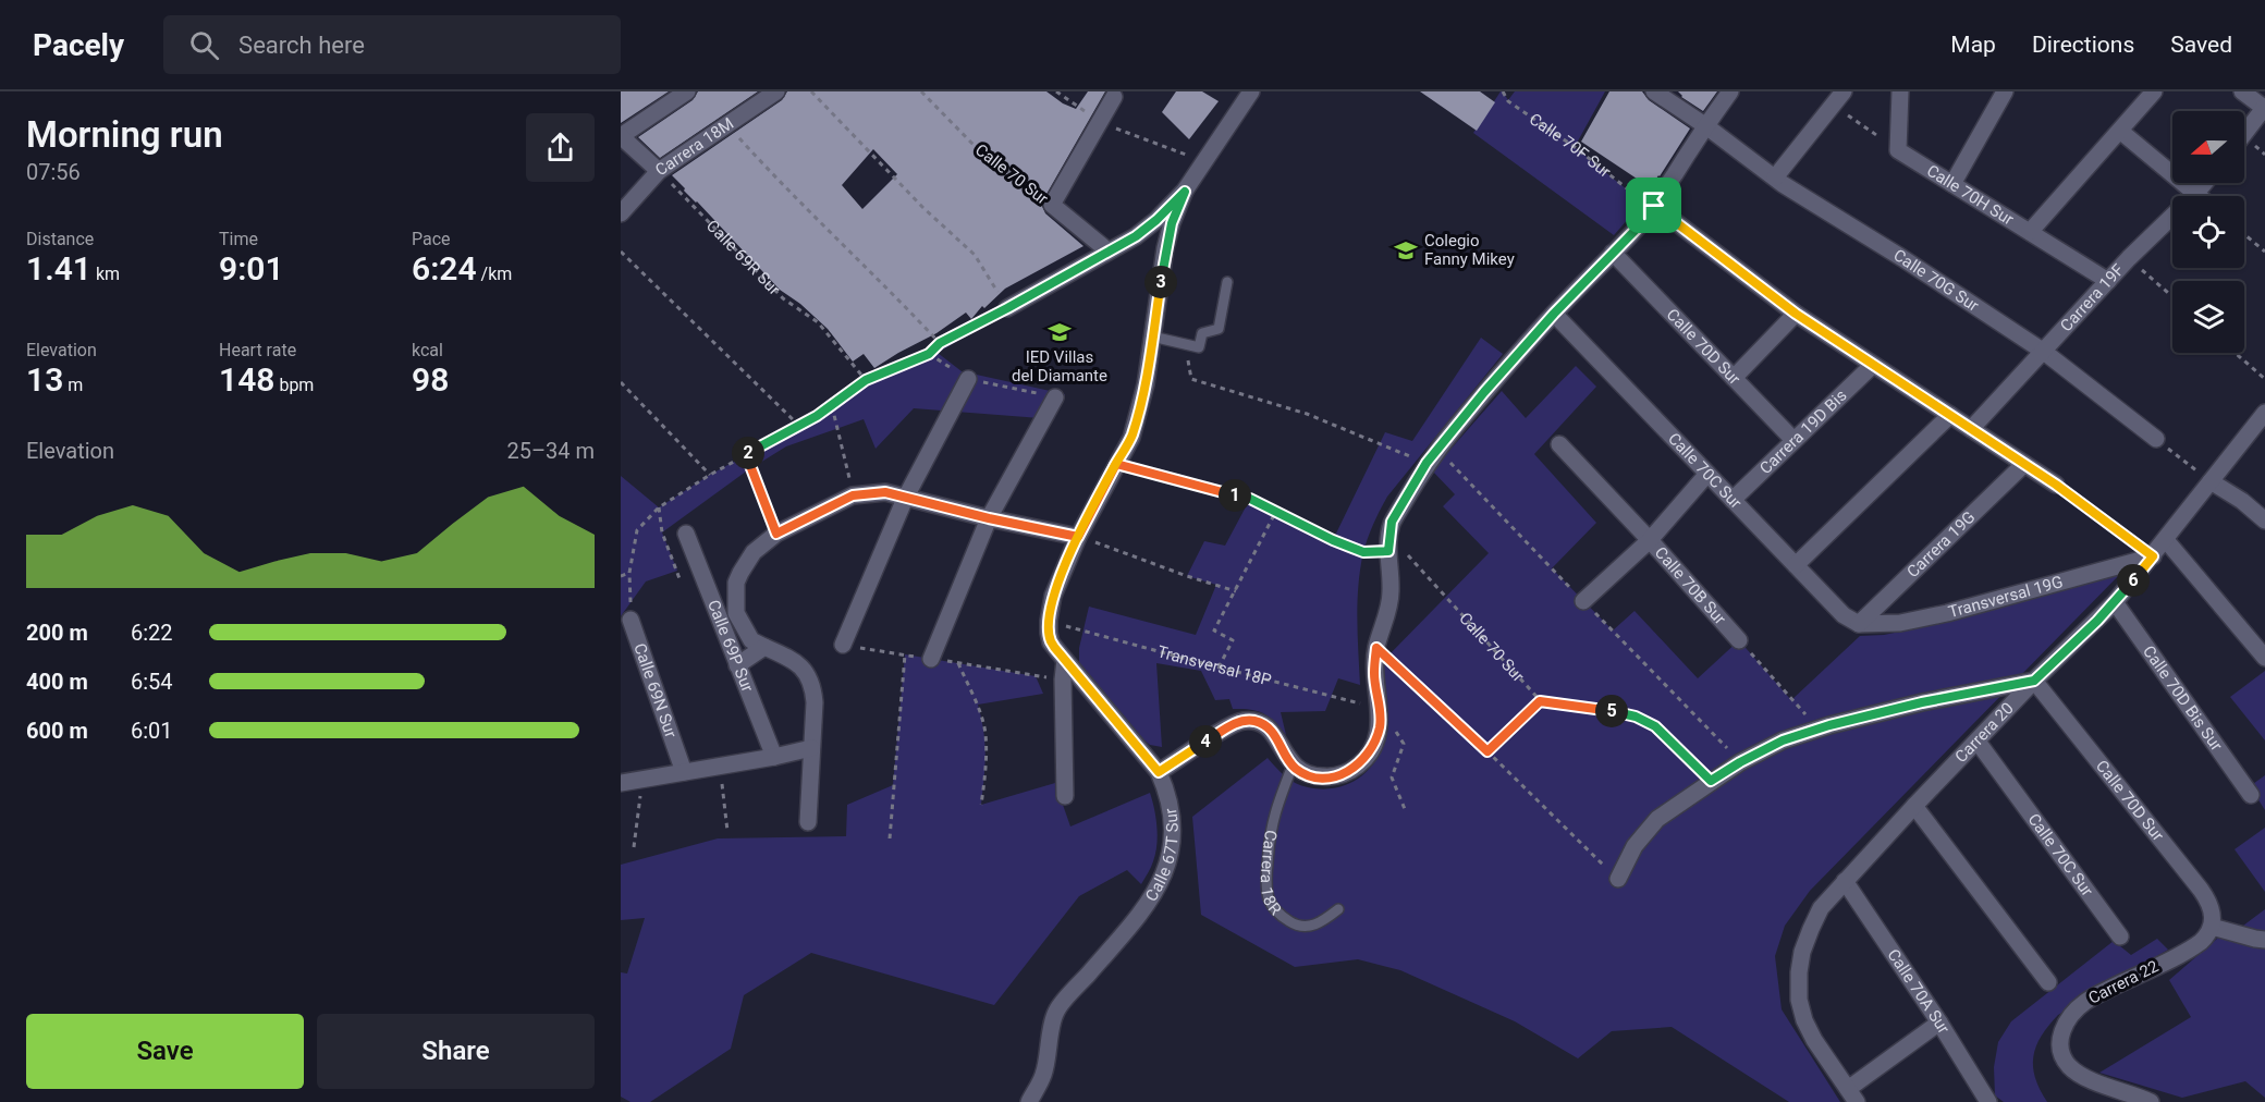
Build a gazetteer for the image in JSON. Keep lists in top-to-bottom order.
{
  "streets": {
    "street": [
      "Carrera 18M",
      "Calle 70 Sur",
      "Calle 70H Sur",
      "Calle 70G Sur",
      "Carrera 19F",
      "Calle 70D Sur",
      "Carrera 19D Bis",
      "Calle 70C Sur",
      "Carrera 19G",
      "Calle 70B Sur",
      "Transversal 19G",
      "Calle 69P Sur",
      "Calle 69N Sur",
      "Calle 70D Bis Sur",
      "Carrera 20",
      "Calle 67T Sur",
      "Carrera 22",
      "Calle 70A Sur"
    ],
    "lane": ["Carrera 18R"],
    "path": ["Calle 70F Sur", "Calle 69R Sur", "Transversal 18P"]
  },
  "crossings": [
    ["Carrera 18M", "Calle 69R Sur"],
    ["Calle 70H Sur", "Carrera 19F"],
    ["Calle 70G Sur", "Carrera 19F"],
    ["Calle 70D Sur", "Carrera 19D Bis"],
    ["Calle 70D Sur", "Carrera 20"],
    ["Calle 70D Sur", "Carrera 22"],
    ["Carrera 19D Bis", "Calle 70C Sur"],
    ["Calle 70C Sur", "Carrera 19G"],
    ["Calle 70C Sur", "Transversal 19G"],
    ["Calle 70C Sur", "Carrera 20"],
    ["Carrera 19G", "Transversal 19G"],
    ["Transversal 19G", "Carrera 20"],
    ["Transversal 18P", "Calle 67T Sur"],
    ["Calle 70D Bis Sur", "Carrera 20"],
    ["Carrera 20", "Calle 70A Sur"]
  ],
  "places": {
    "school or university": ["Colegio Fanny Mikey", "IED Villas del Diamante"]
  },
  "north": "left",
  "page": {
    "header": "Pacely",
    "search": "Search here",
    "nav": ["Map", "Directions", "Saved"],
    "heading": ["Morning run", "07:56"],
    "stats": [
      ["Distance", "1.41 km"],
      ["Time", "9:01"],
      ["Pace", "6:24 /km"],
      ["Elevation", "13 m"],
      ["Heart rate", "148 bpm"],
      ["kcal", "98"]
    ],
    "pins": [
      "3",
      "2",
      "1",
      "6",
      "5",
      "4"
    ],
    "chart": ["Elevation", "25–34 m"],
    "list": [
      {
        "name": "200 m",
        "note": "6:22"
      },
      {
        "name": "400 m",
        "note": "6:54"
      },
      {
        "name": "600 m",
        "note": "6:01"
      }
    ],
    "buttons": ["Save", "Share"]
  }
}
